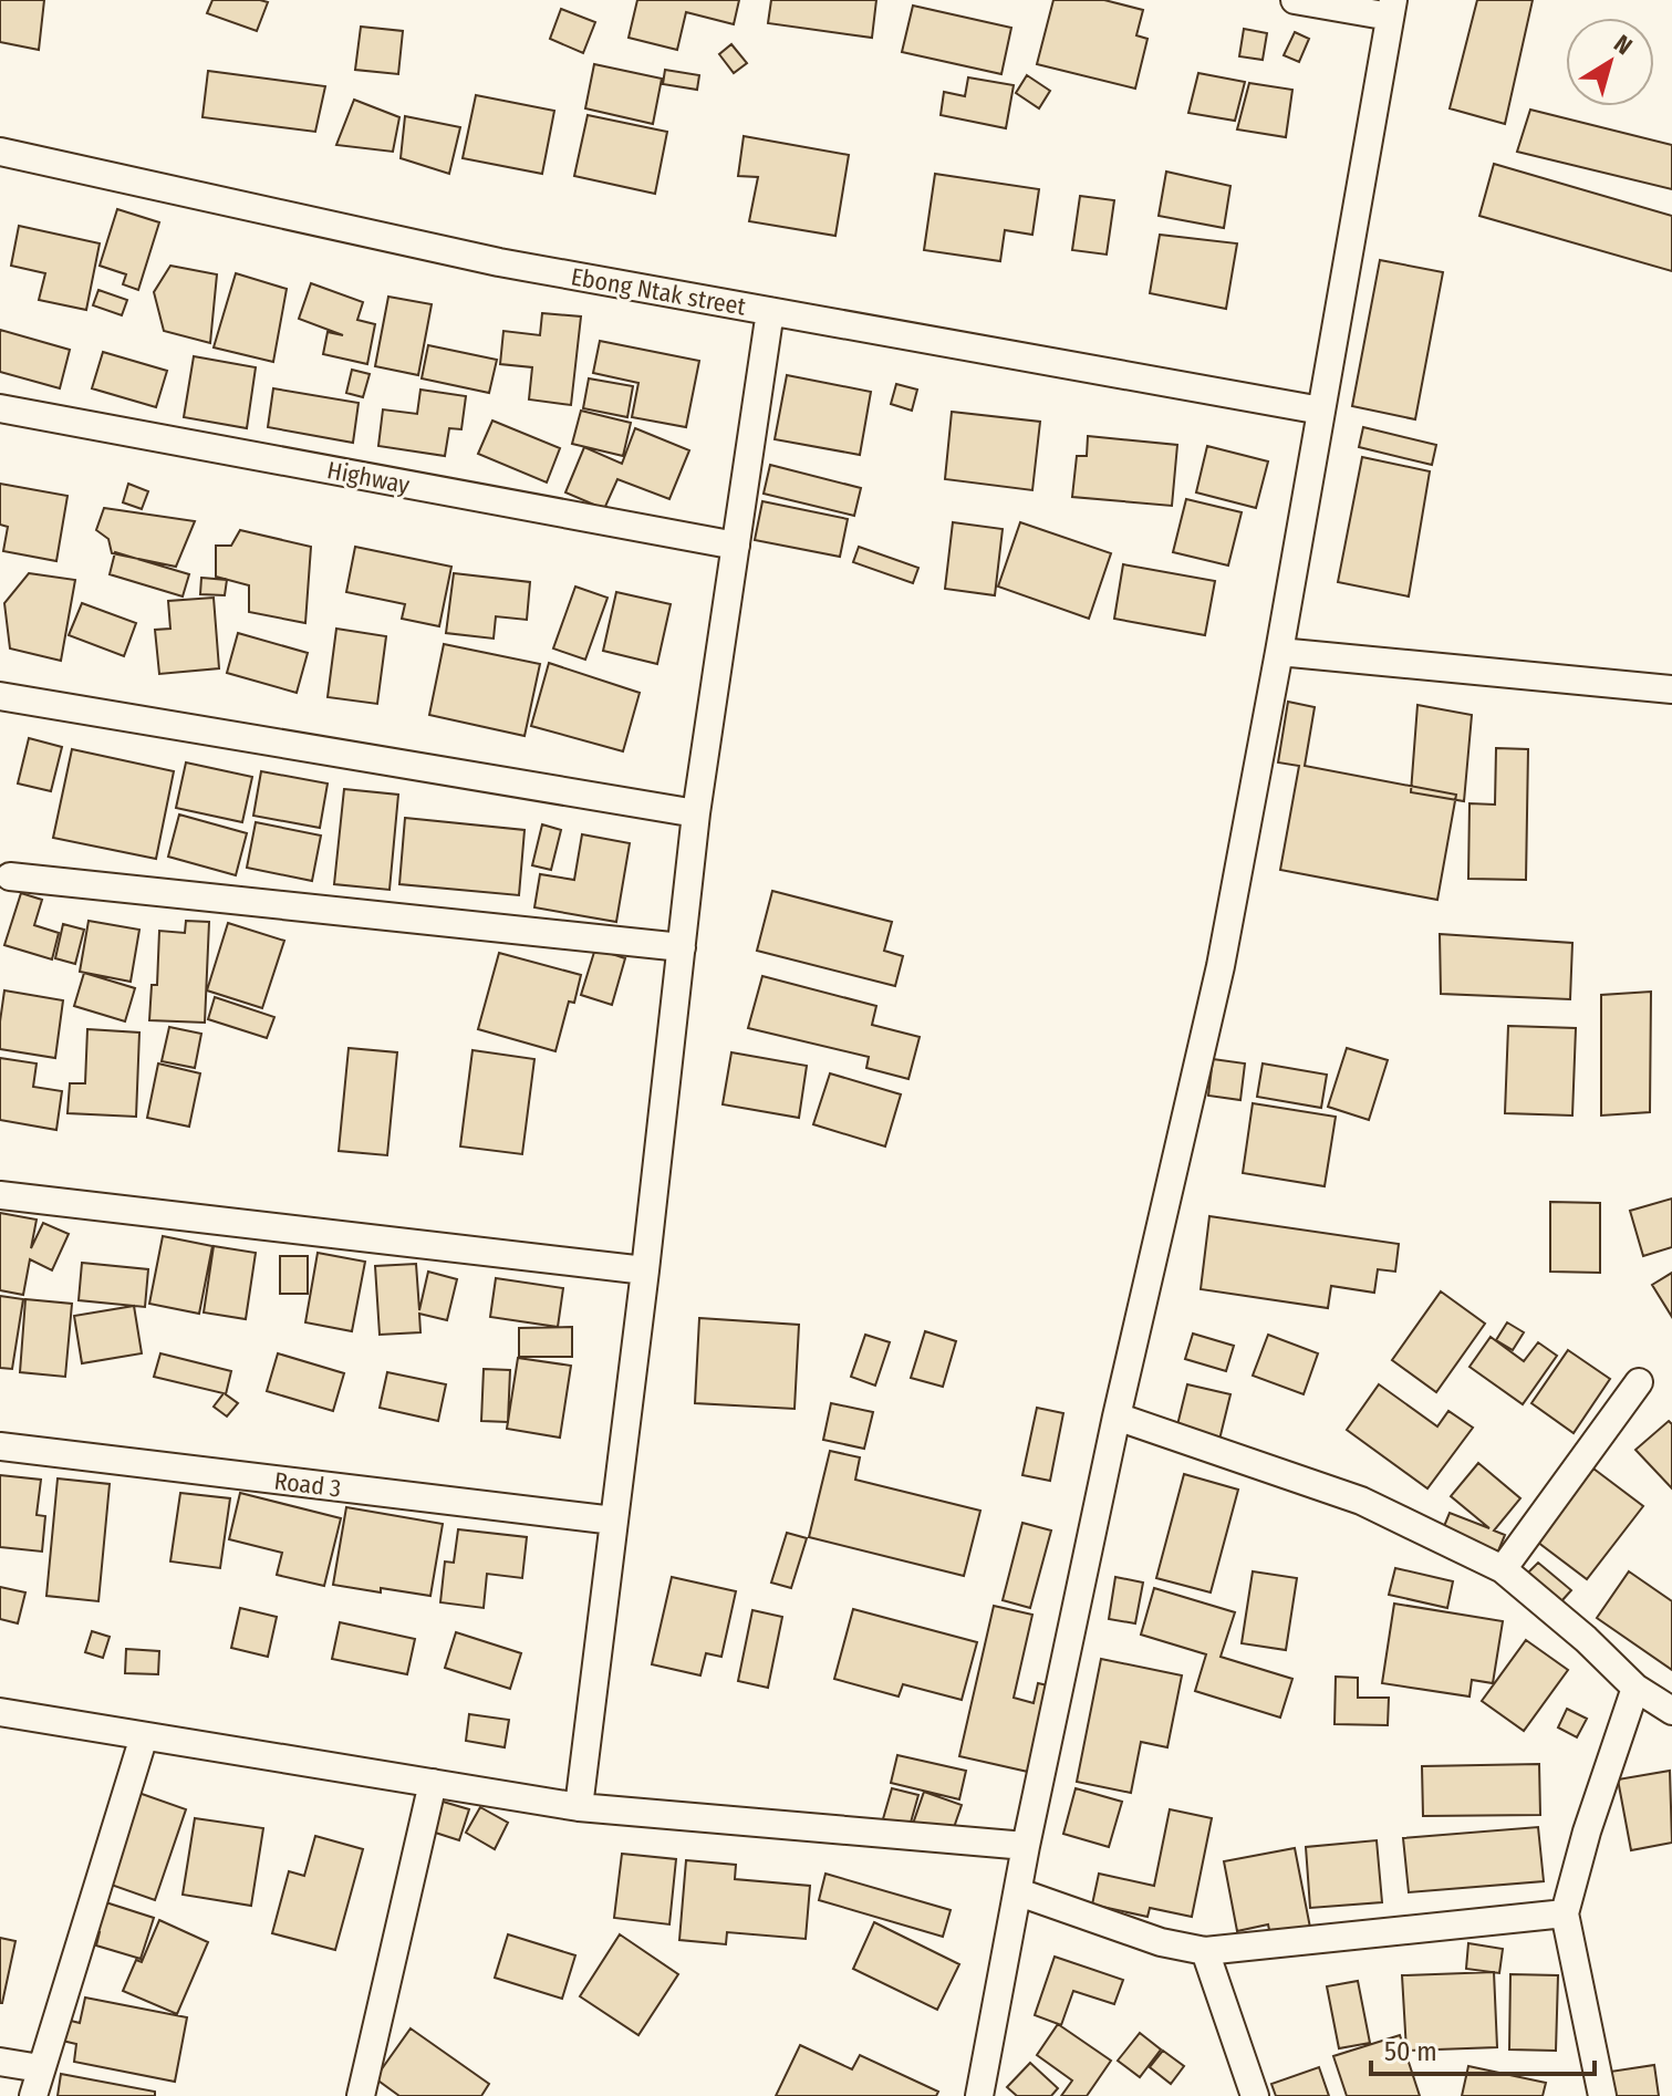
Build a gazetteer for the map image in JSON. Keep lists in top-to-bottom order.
{
  "streets": {
    "street": ["Ebong Ntak street", "Highway", "Road 3"]
  },
  "scale_bar": "50 m",
  "north": "top right"
}
